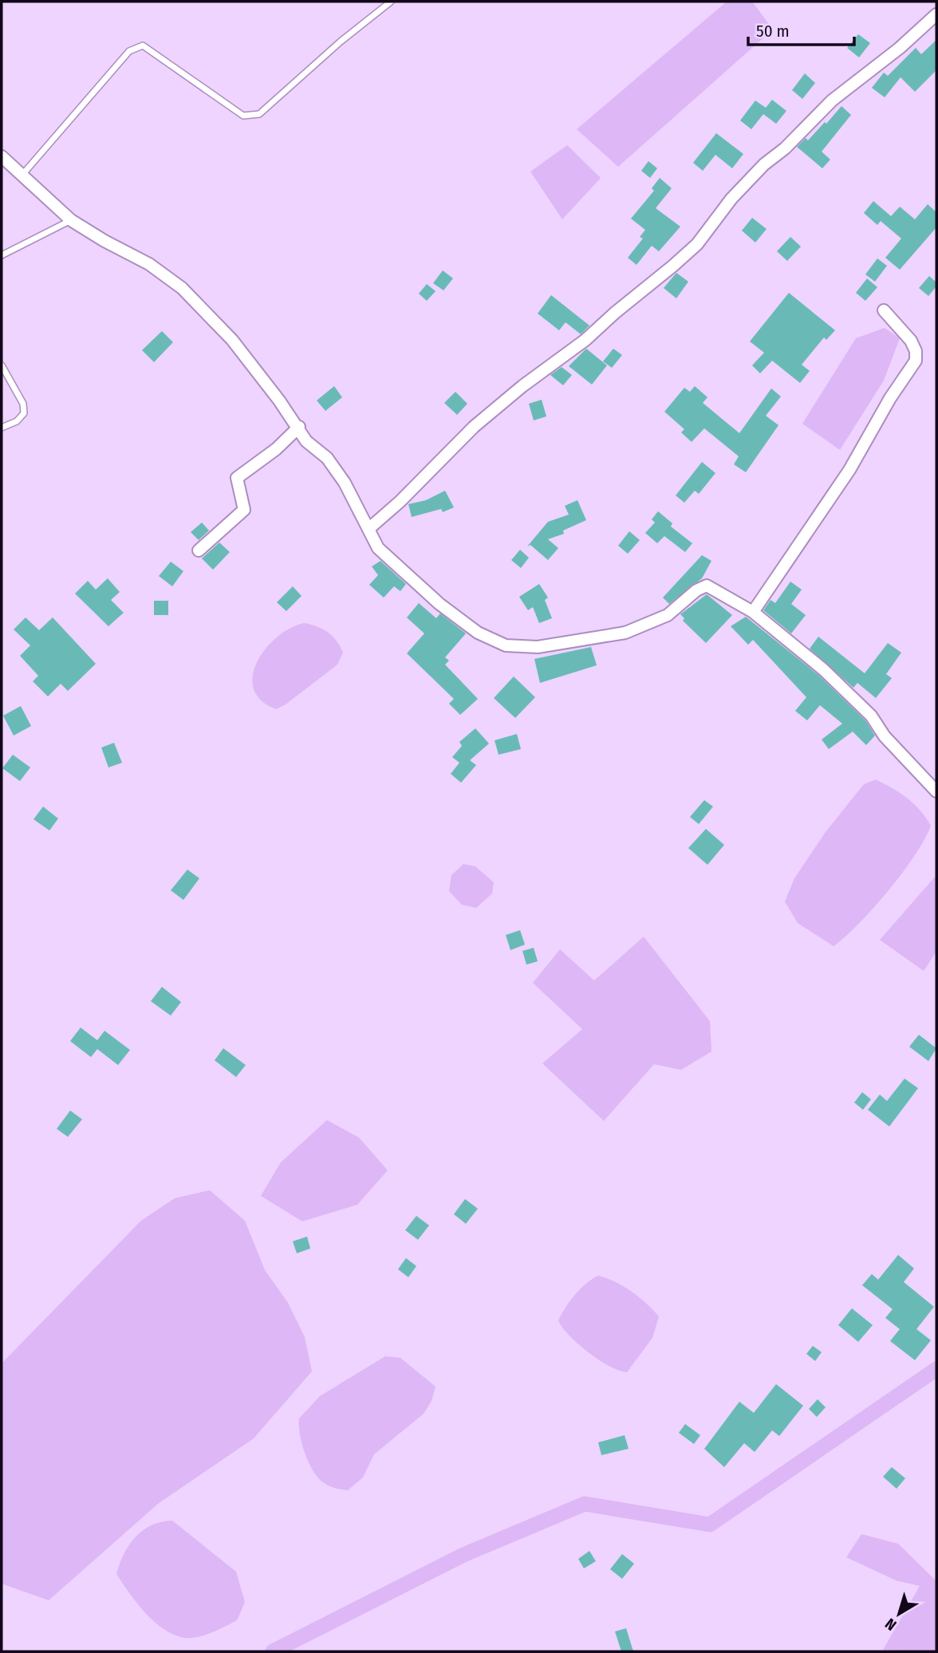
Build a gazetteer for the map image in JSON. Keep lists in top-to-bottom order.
{
  "scale_bar": "50 m",
  "north": "bottom left"
}
